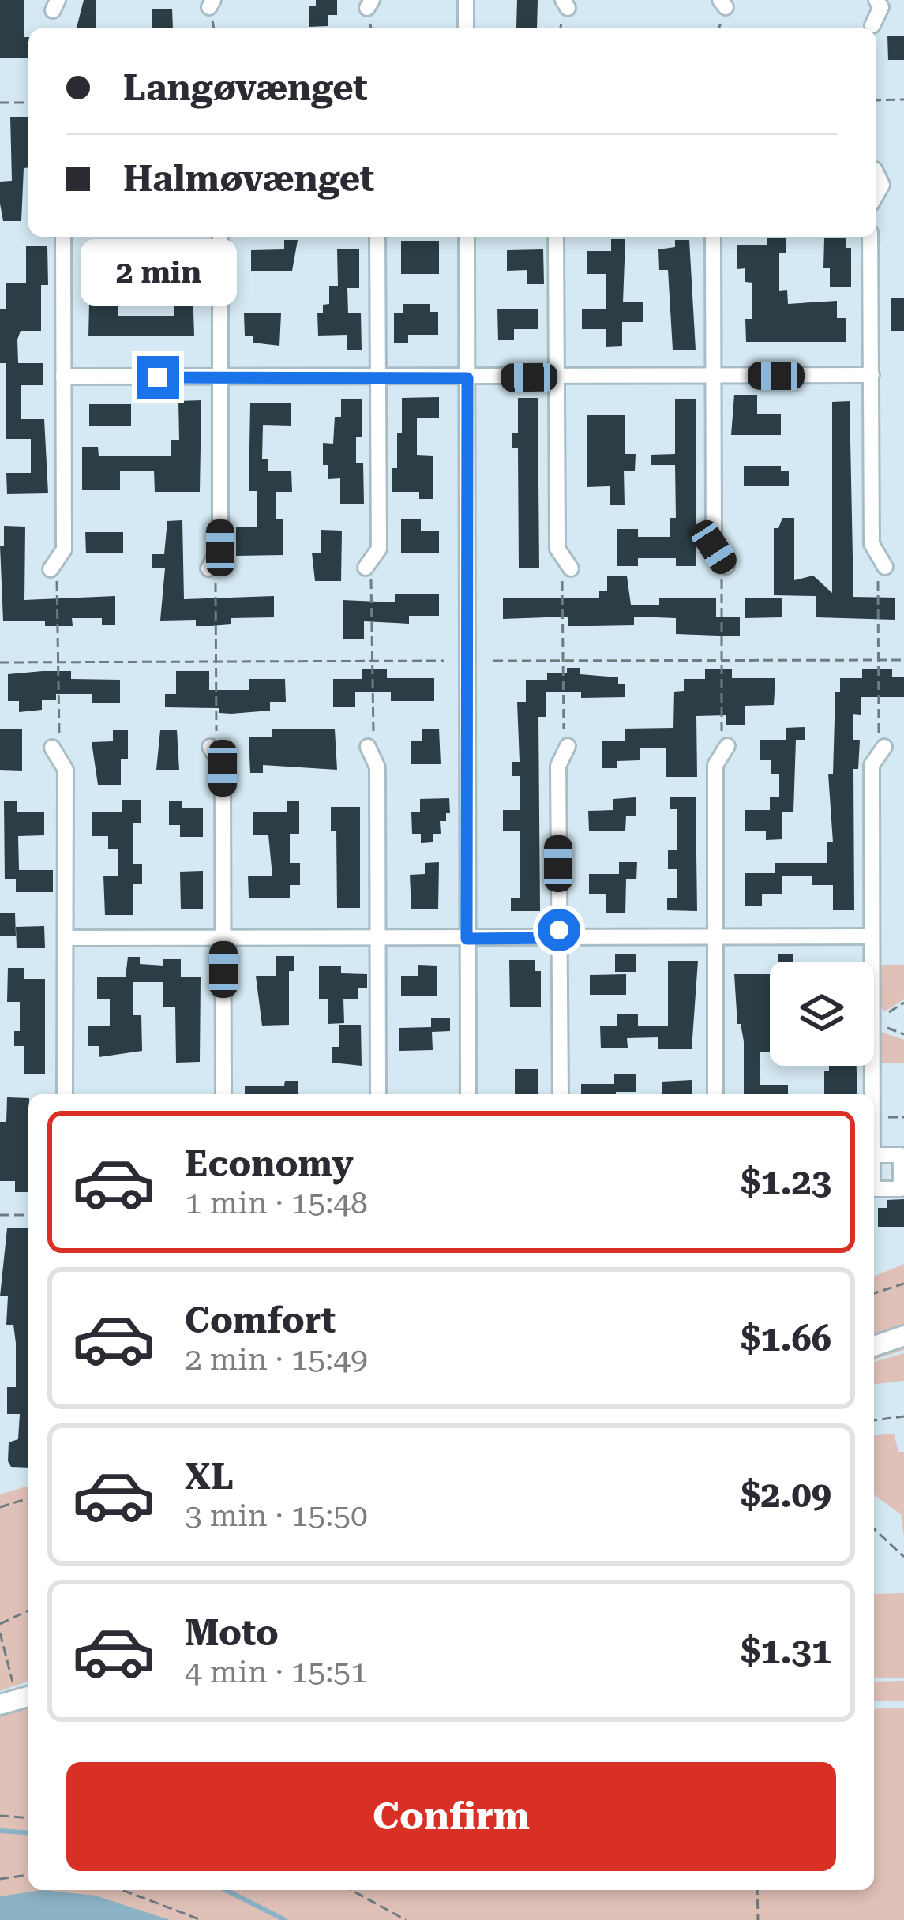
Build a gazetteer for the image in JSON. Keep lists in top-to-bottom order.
{
  "page": {
    "banner": ["Langøvænget", "Halmøvænget"],
    "bubble": "2 min",
    "list": [
      {
        "name": "Economy",
        "note": "1 min · 15:48",
        "value": "$1.23"
      },
      {
        "name": "Comfort",
        "note": "2 min · 15:49",
        "value": "$1.66"
      },
      {
        "name": "XL",
        "note": "3 min · 15:50",
        "value": "$2.09"
      },
      {
        "name": "Moto",
        "note": "4 min · 15:51",
        "value": "$1.31"
      }
    ],
    "buttons": "Confirm"
  }
}
